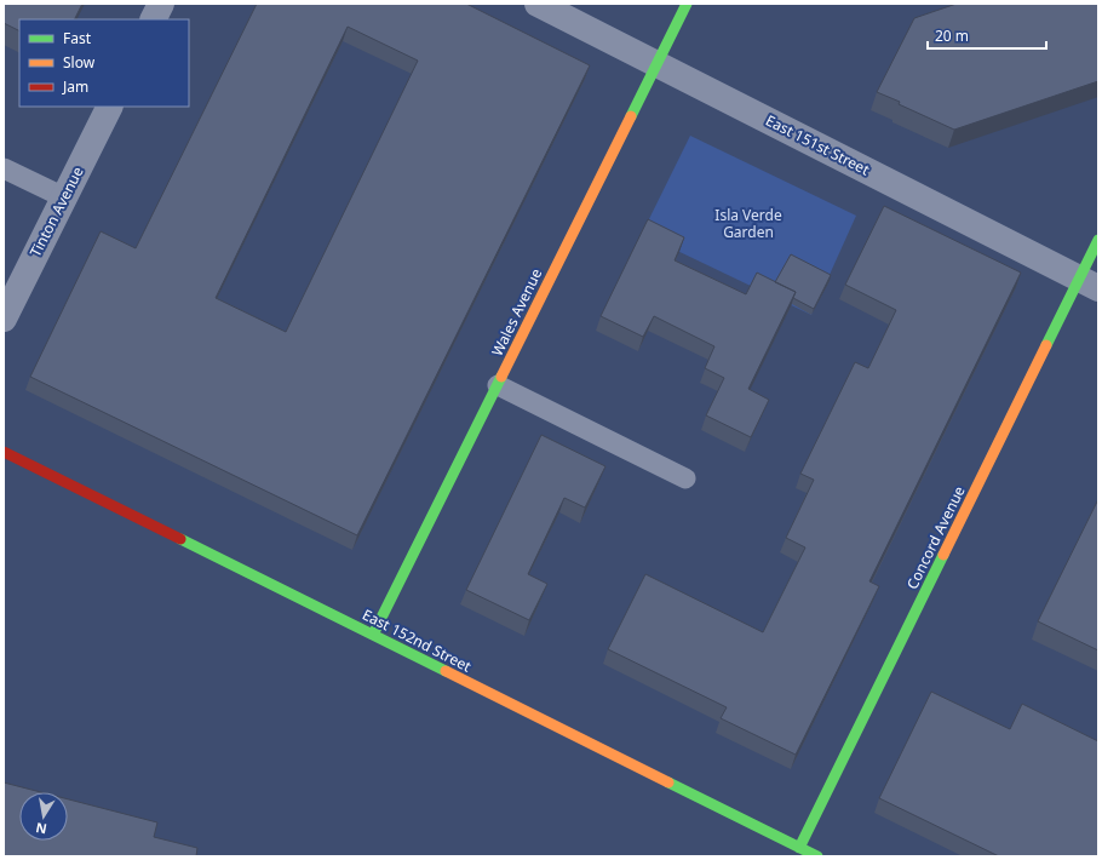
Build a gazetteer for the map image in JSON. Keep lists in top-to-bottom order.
{
  "streets": {
    "street": [
      "East 151st Street",
      "Tinton Avenue",
      "Wales Avenue",
      "Concord Avenue",
      "East 152nd Street"
    ]
  },
  "crossings": [
    ["East 151st Street", "Wales Avenue"],
    ["East 151st Street", "Concord Avenue"],
    ["Wales Avenue", "East 152nd Street"],
    ["Concord Avenue", "East 152nd Street"]
  ],
  "parks": ["Isla Verde Garden"],
  "legend": ["Fast", "Slow", "Jam"],
  "scale_bar": "20 m",
  "north": "bottom"
}
